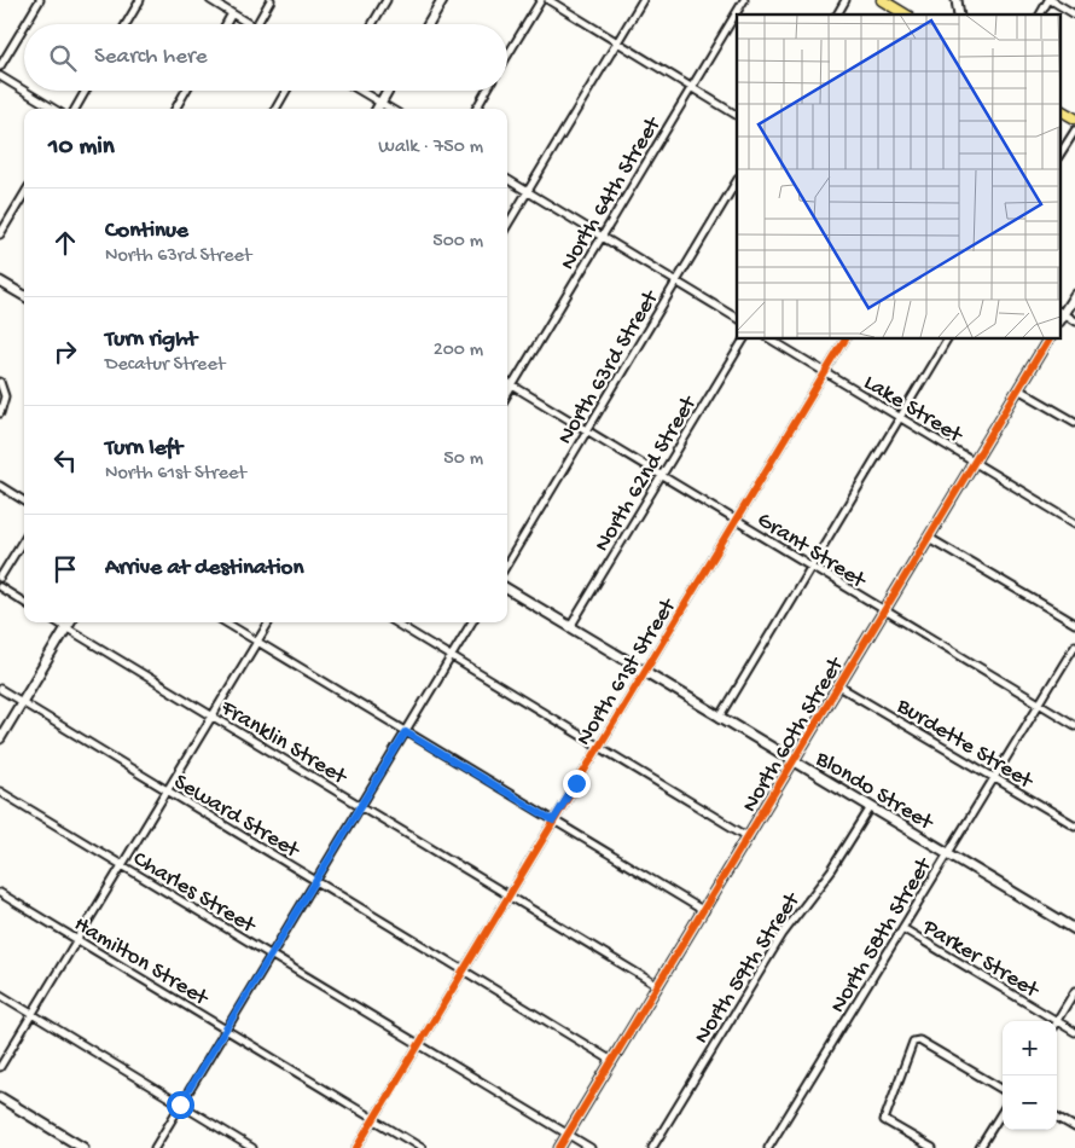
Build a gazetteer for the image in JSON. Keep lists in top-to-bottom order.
{
  "streets": {
    "street": [
      "North 64th Street",
      "North 63rd Street",
      "Lake Street",
      "North 62nd Street",
      "Grant Street",
      "North 61st Street",
      "North 60th Street",
      "Franklin Street",
      "Burdette Street",
      "Blondo Street",
      "Seward Street",
      "Charles Street",
      "North 58th Street",
      "Parker Street",
      "Hamilton Street",
      "North 59th Street"
    ]
  },
  "crossings": [
    ["North 64th Street", "Grant Street"],
    ["North 63rd Street", "Grant Street"],
    ["Lake Street", "North 61st Street"],
    ["Lake Street", "North 60th Street"],
    ["North 62nd Street", "Grant Street"],
    ["North 62nd Street", "Blondo Street"],
    ["Grant Street", "North 61st Street"],
    ["Grant Street", "North 60th Street"],
    ["Grant Street", "North 58th Street"],
    ["North 61st Street", "Franklin Street"],
    ["North 61st Street", "Blondo Street"],
    ["North 61st Street", "Seward Street"],
    ["North 61st Street", "Charles Street"],
    ["North 61st Street", "Hamilton Street"],
    ["North 60th Street", "Franklin Street"],
    ["North 60th Street", "Burdette Street"],
    ["North 60th Street", "Blondo Street"],
    ["North 60th Street", "Seward Street"],
    ["North 60th Street", "Charles Street"],
    ["Burdette Street", "North 58th Street"],
    ["Blondo Street", "North 58th Street"],
    ["Blondo Street", "North 59th Street"],
    ["North 58th Street", "Parker Street"]
  ],
  "page": {
    "search": "Search here",
    "heading": ["10 min", "Walk · 750 m"],
    "list": [
      ["Continue", "North 63rd Street", "500 m"],
      ["Turn right", "Decatur Street", "200 m"],
      ["Turn left", "North 61st Street", "50 m"],
      "Arrive at destination"
    ],
    "map_buttons": ["+", "−"]
  }
}
